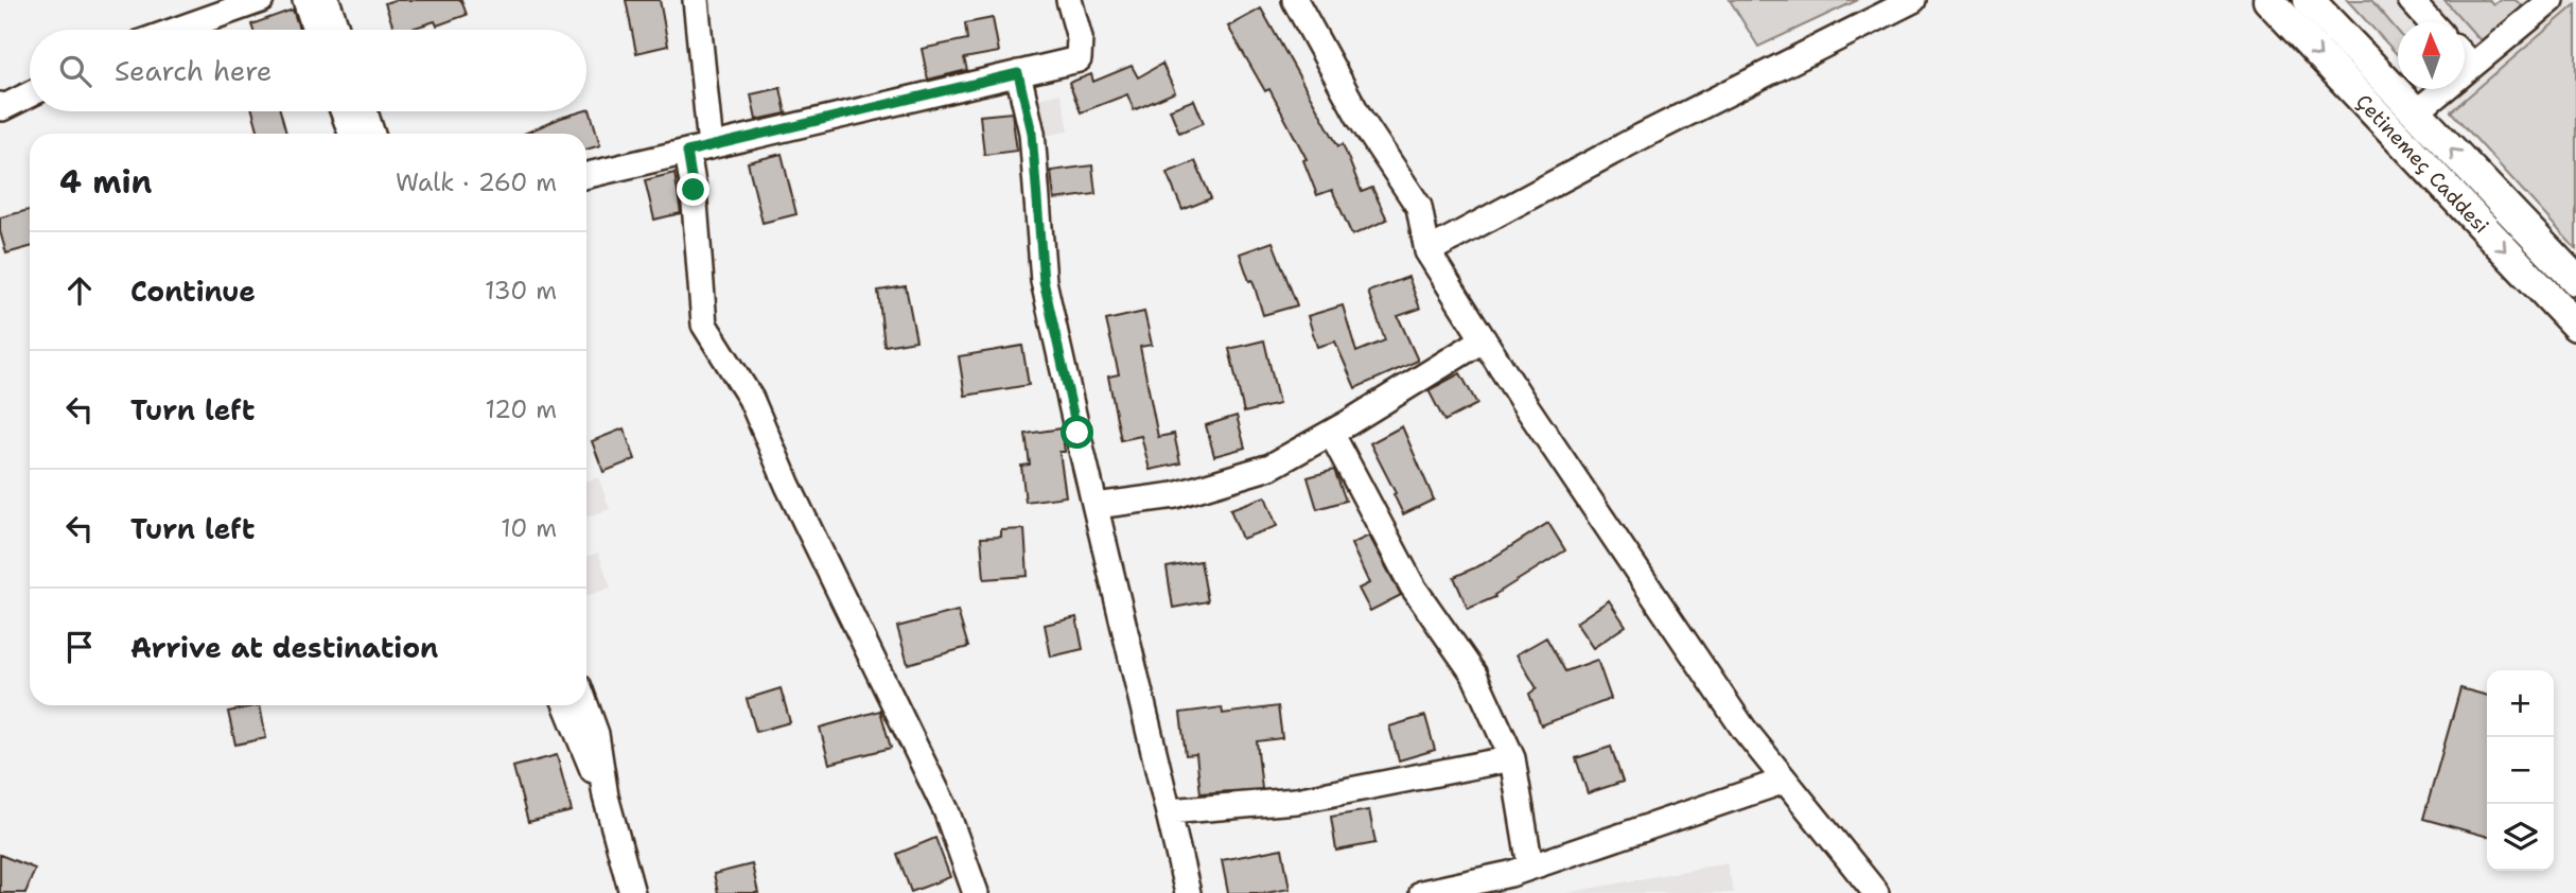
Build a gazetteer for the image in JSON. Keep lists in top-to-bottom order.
{
  "streets": {
    "main road": ["Çetinemeç Caddesi"]
  },
  "north": "top",
  "page": {
    "search": "Search here",
    "heading": ["4 min", "Walk · 260 m"],
    "list": [
      ["Continue", "130 m"],
      ["Turn left", "120 m"],
      ["Turn left", "10 m"],
      "Arrive at destination"
    ],
    "map_buttons": ["+", "−"]
  }
}
